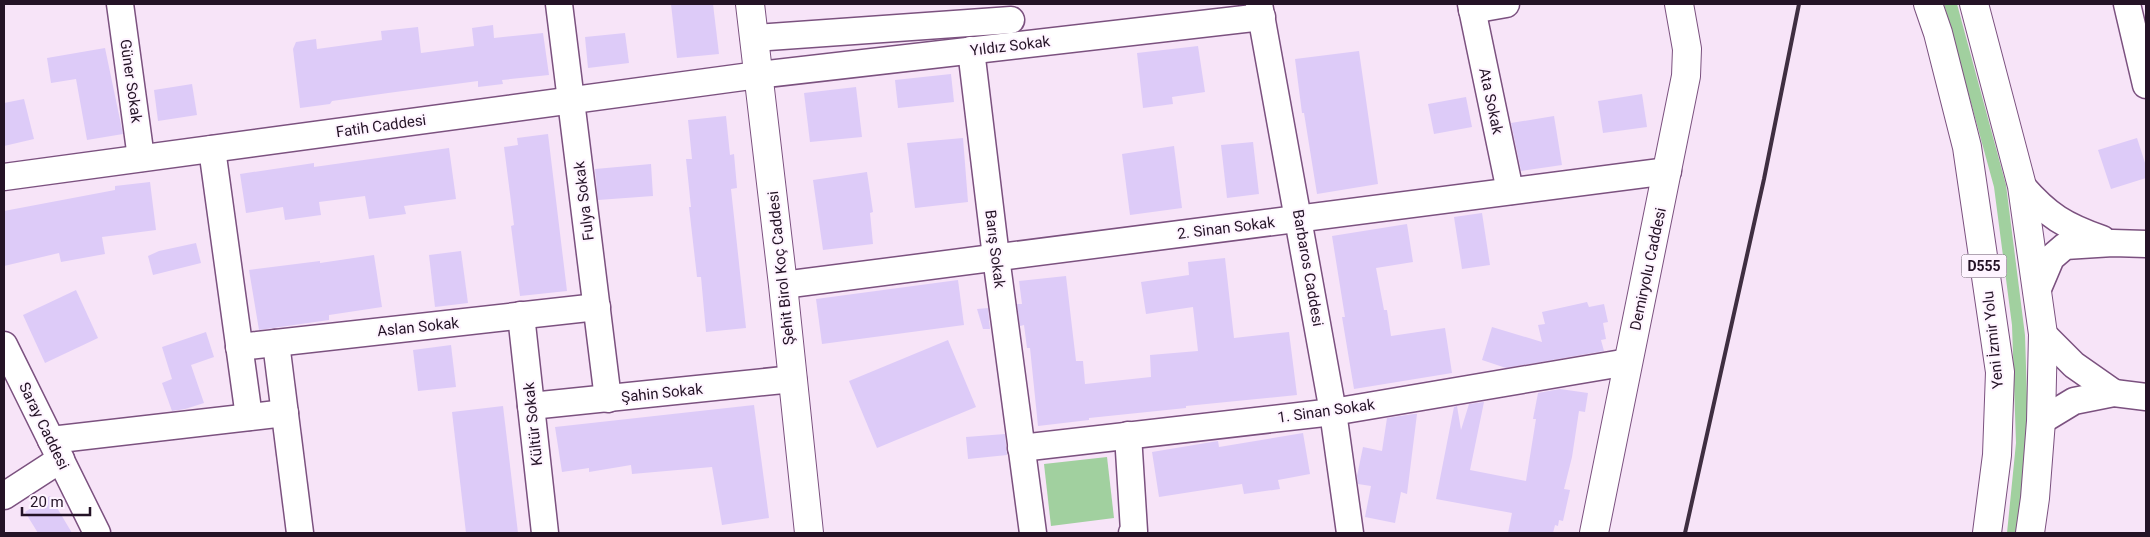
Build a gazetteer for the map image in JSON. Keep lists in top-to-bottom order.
{
  "streets": {
    "main road": [
      "D555",
      "Şehit Birol Koç Caddesi",
      "Demiryolu Caddesi",
      "Yeni İzmir Yolu"
    ],
    "street": [
      "Yıldız Sokak",
      "Güner Sokak",
      "Ata Sokak",
      "Fatih Caddesi",
      "Fulya Sokak",
      "2. Sinan Sokak",
      "Barış Sokak",
      "Barbaros Caddesi",
      "Aslan Sokak",
      "Şahin Sokak",
      "1. Sinan Sokak",
      "Kültür Sokak",
      "Saray Caddesi"
    ]
  },
  "crossings": [
    ["Yıldız Sokak", "Fatih Caddesi"],
    ["Yıldız Sokak", "Barış Sokak"],
    ["Yıldız Sokak", "Şehit Birol Koç Caddesi"],
    ["Yıldız Sokak", "Barbaros Caddesi"],
    ["Güner Sokak", "Fatih Caddesi"],
    ["Ata Sokak", "2. Sinan Sokak"],
    ["Fatih Caddesi", "Fulya Sokak"],
    ["Fatih Caddesi", "Şehit Birol Koç Caddesi"],
    ["Fulya Sokak", "Aslan Sokak"],
    ["Fulya Sokak", "Şahin Sokak"],
    ["2. Sinan Sokak", "Barış Sokak"],
    ["2. Sinan Sokak", "Şehit Birol Koç Caddesi"],
    ["2. Sinan Sokak", "Barbaros Caddesi"],
    ["2. Sinan Sokak", "Demiryolu Caddesi"],
    ["Barış Sokak", "1. Sinan Sokak"],
    ["Şehit Birol Koç Caddesi", "Şahin Sokak"],
    ["Barbaros Caddesi", "1. Sinan Sokak"],
    ["Demiryolu Caddesi", "1. Sinan Sokak"],
    ["Aslan Sokak", "Kültür Sokak"],
    ["Şahin Sokak", "Kültür Sokak"]
  ],
  "scale_bar": "20 m"
}
